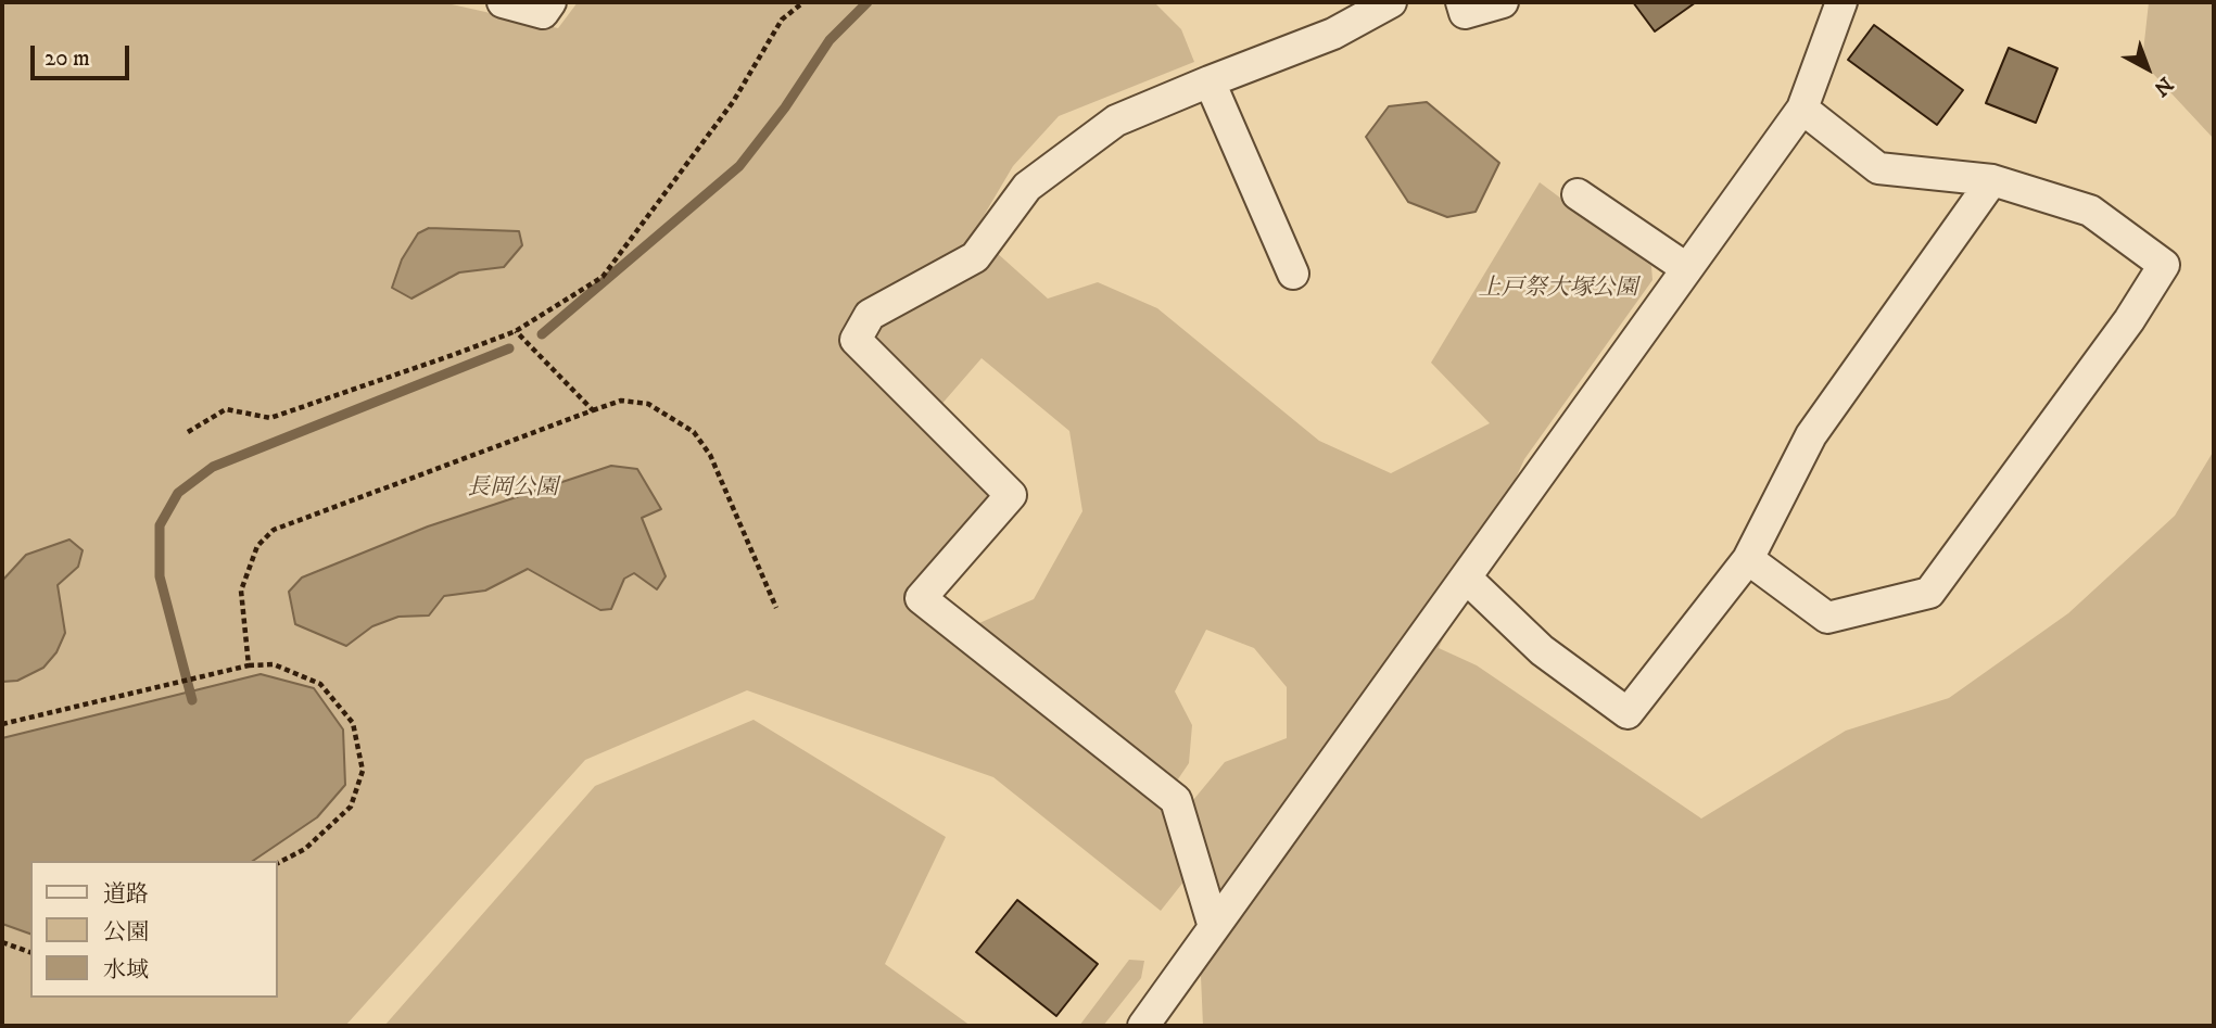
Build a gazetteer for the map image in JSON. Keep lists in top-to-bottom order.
{
  "parks": ["上戸祭大塚公園", "長岡公園"],
  "legend": ["道路", "公園", "水域"],
  "scale_bar": "20 m",
  "north": "bottom right"
}
